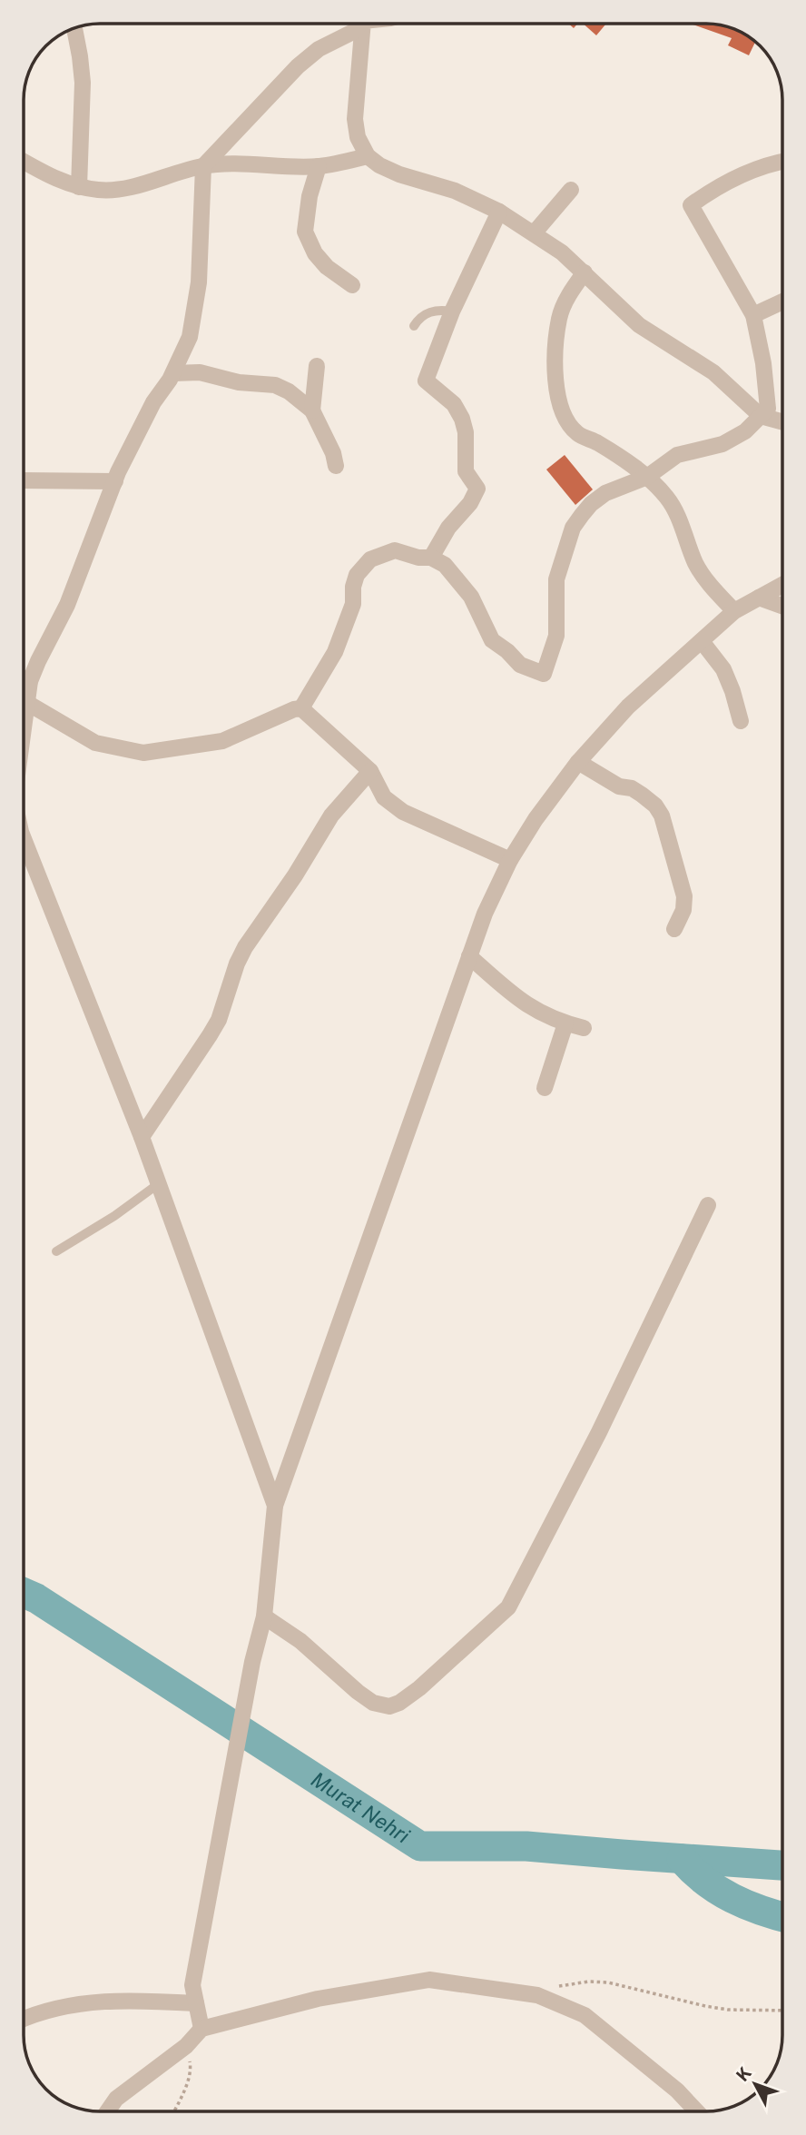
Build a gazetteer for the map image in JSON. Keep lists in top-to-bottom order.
{
  "water": ["Murat Nehri"],
  "north": "top left"
}
